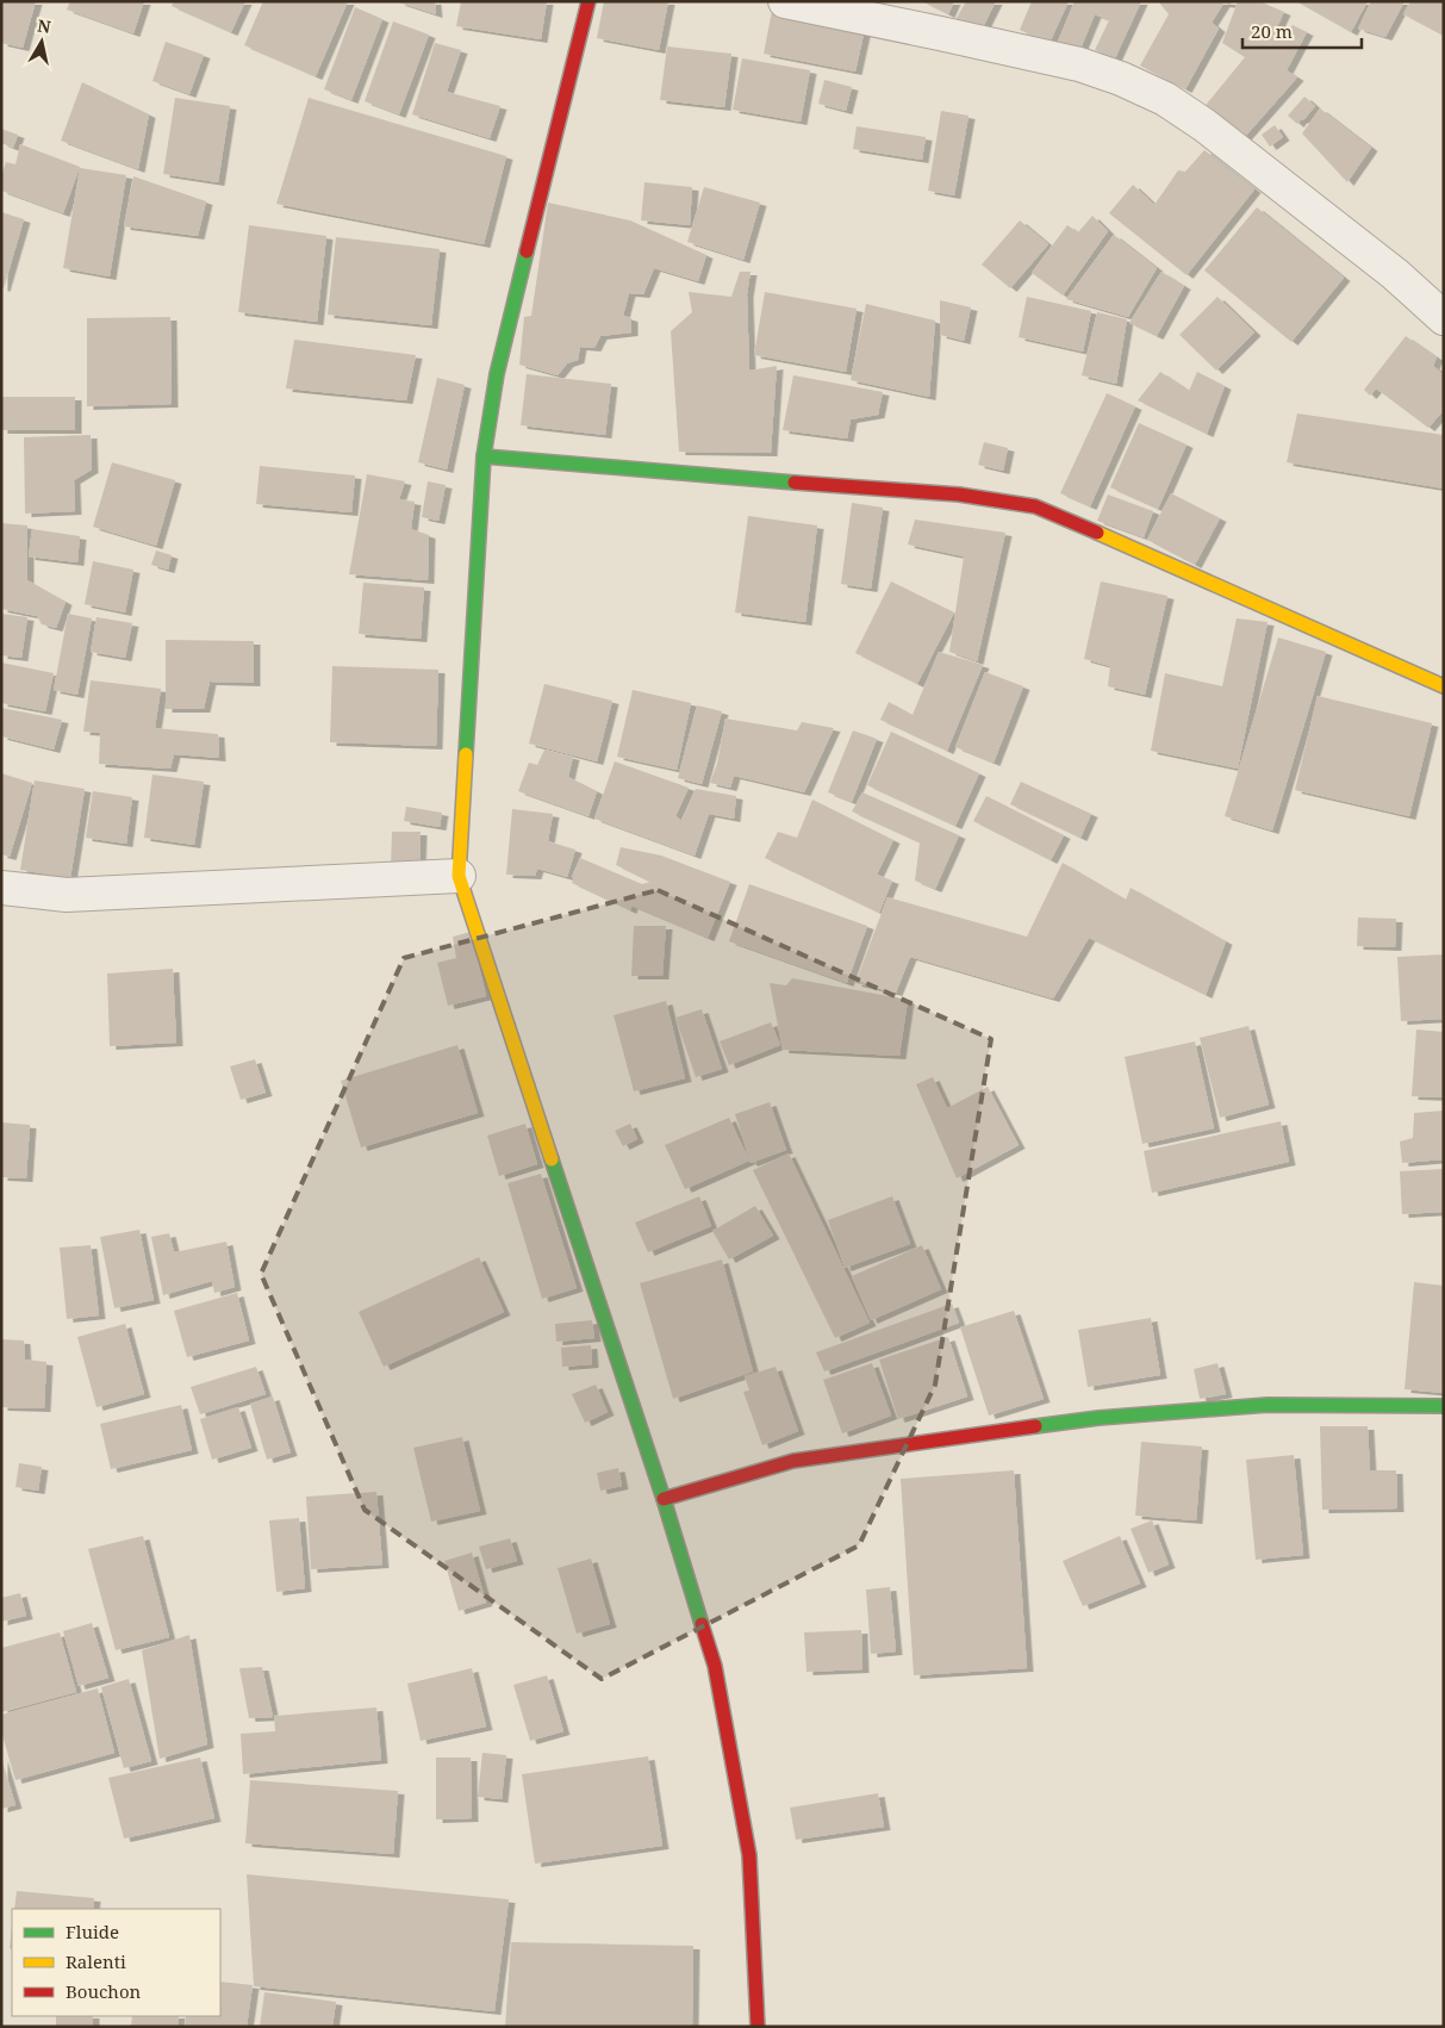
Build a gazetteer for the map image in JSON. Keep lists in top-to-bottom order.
{
  "legend": ["Fluide", "Ralenti", "Bouchon"],
  "scale_bar": "20 m",
  "north": "top"
}
